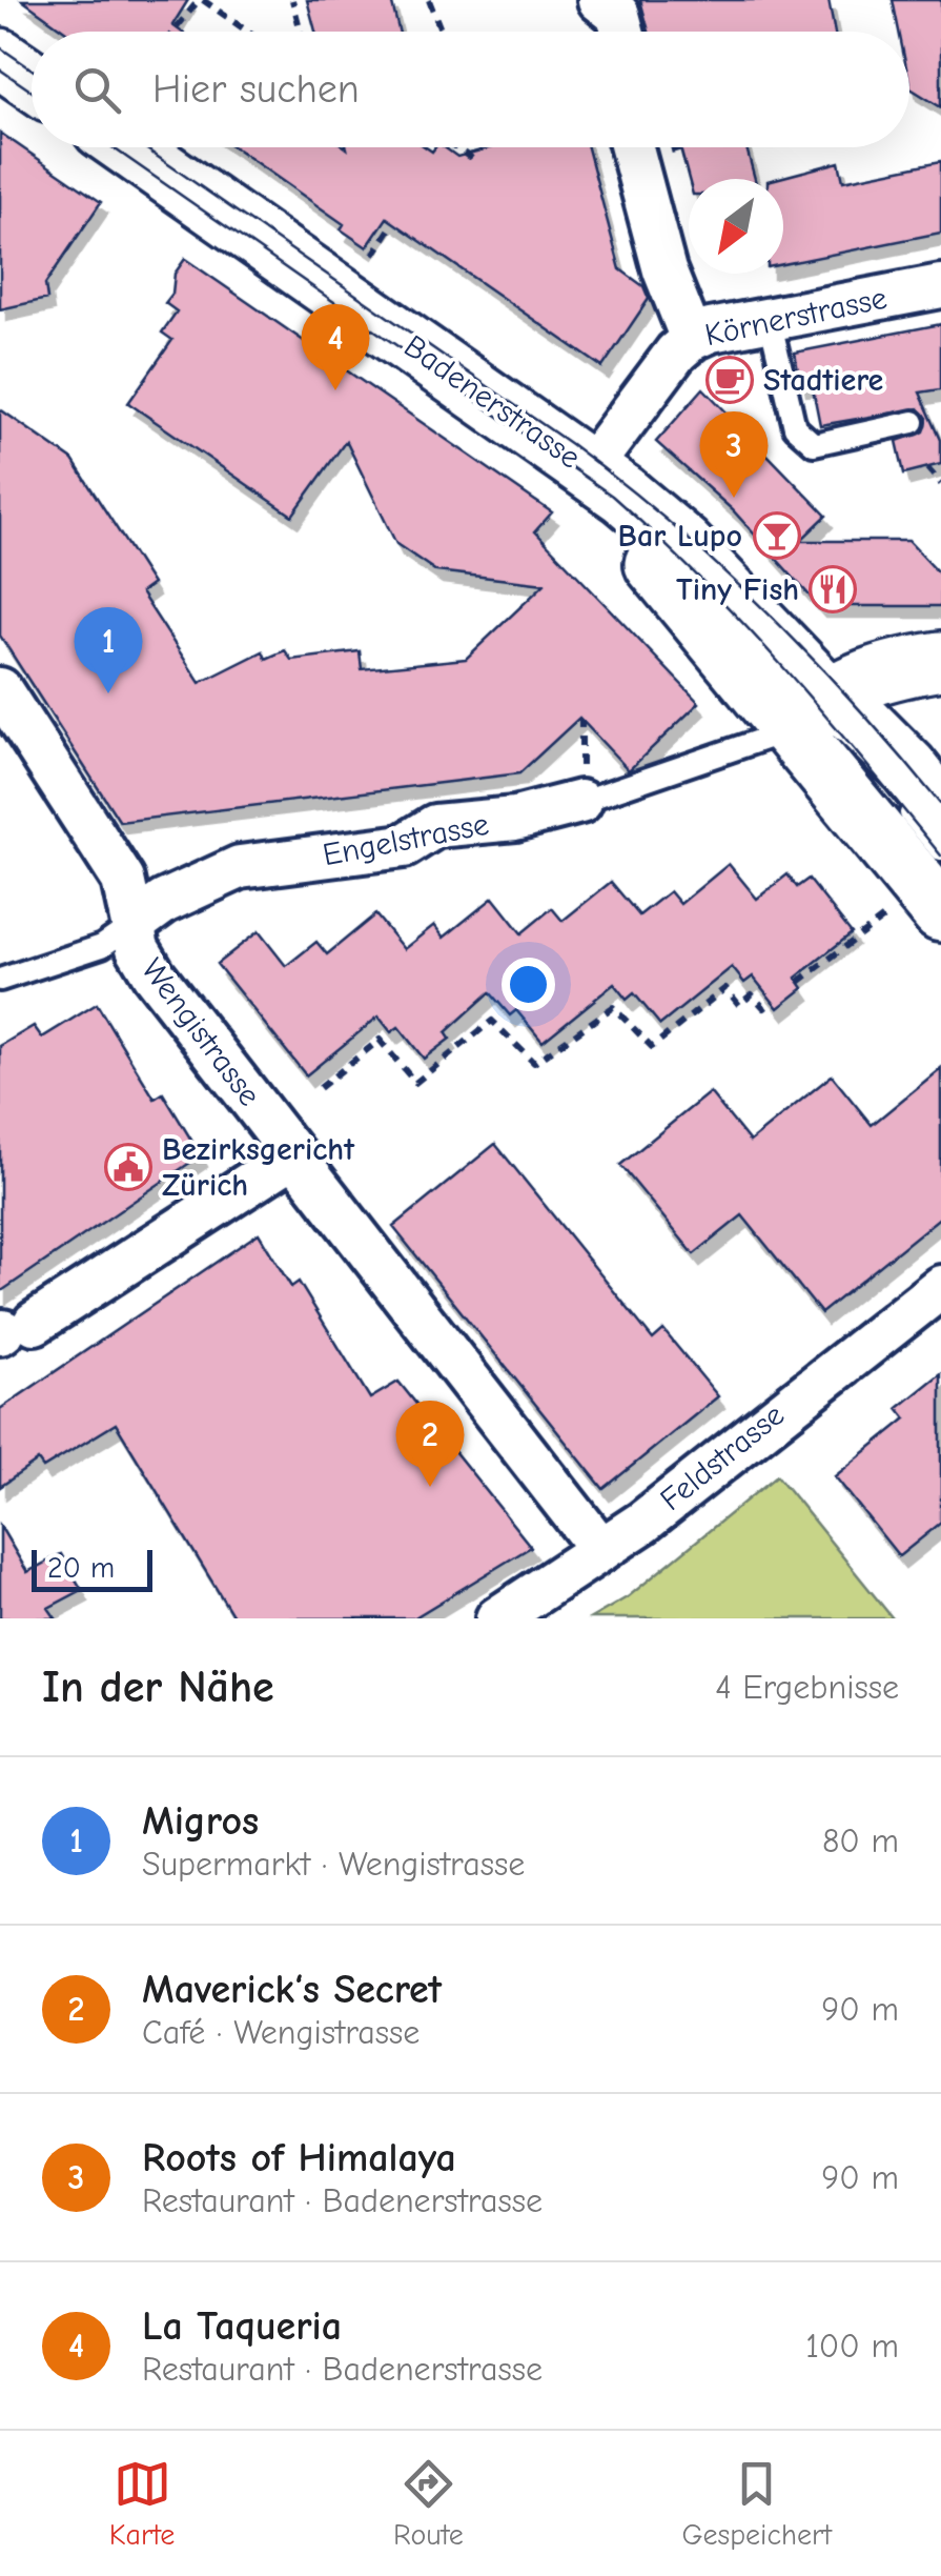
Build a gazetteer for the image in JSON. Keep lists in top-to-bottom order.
{
  "streets": {
    "street": [
      "Körnerstrasse",
      "Badenerstrasse",
      "Engelstrasse",
      "Wengistrasse",
      "Feldstrasse"
    ]
  },
  "crossings": [
    ["Körnerstrasse", "Badenerstrasse"],
    ["Badenerstrasse", "Engelstrasse"],
    ["Engelstrasse", "Wengistrasse"],
    ["Wengistrasse", "Feldstrasse"]
  ],
  "places": {
    "cafe": ["Stadtiere"],
    "bar": ["Bar Lupo"],
    "restaurant": ["Tiny Fish"],
    "public building": ["Bezirksgericht Zürich"]
  },
  "scale_bar": "20 m",
  "north": "bottom left",
  "page": {
    "search": "Hier suchen",
    "pins": [
      "4",
      "3",
      "1",
      "2"
    ],
    "scale": "20 m",
    "heading": ["In der Nähe", "4 Ergebnisse"],
    "list": [
      {
        "mark": "1",
        "name": "Migros",
        "note": "Supermarkt · Wengistrasse",
        "value": "80 m"
      },
      {
        "mark": "2",
        "name": "Maverick‘s Secret",
        "note": "Café · Wengistrasse",
        "value": "90 m"
      },
      {
        "mark": "3",
        "name": "Roots of Himalaya",
        "note": "Restaurant · Badenerstrasse",
        "value": "90 m"
      },
      {
        "mark": "4",
        "name": "La Taqueria",
        "note": "Restaurant · Badenerstrasse",
        "value": "100 m"
      }
    ],
    "nav": ["Karte", "Route", "Gespeichert"]
  }
}
